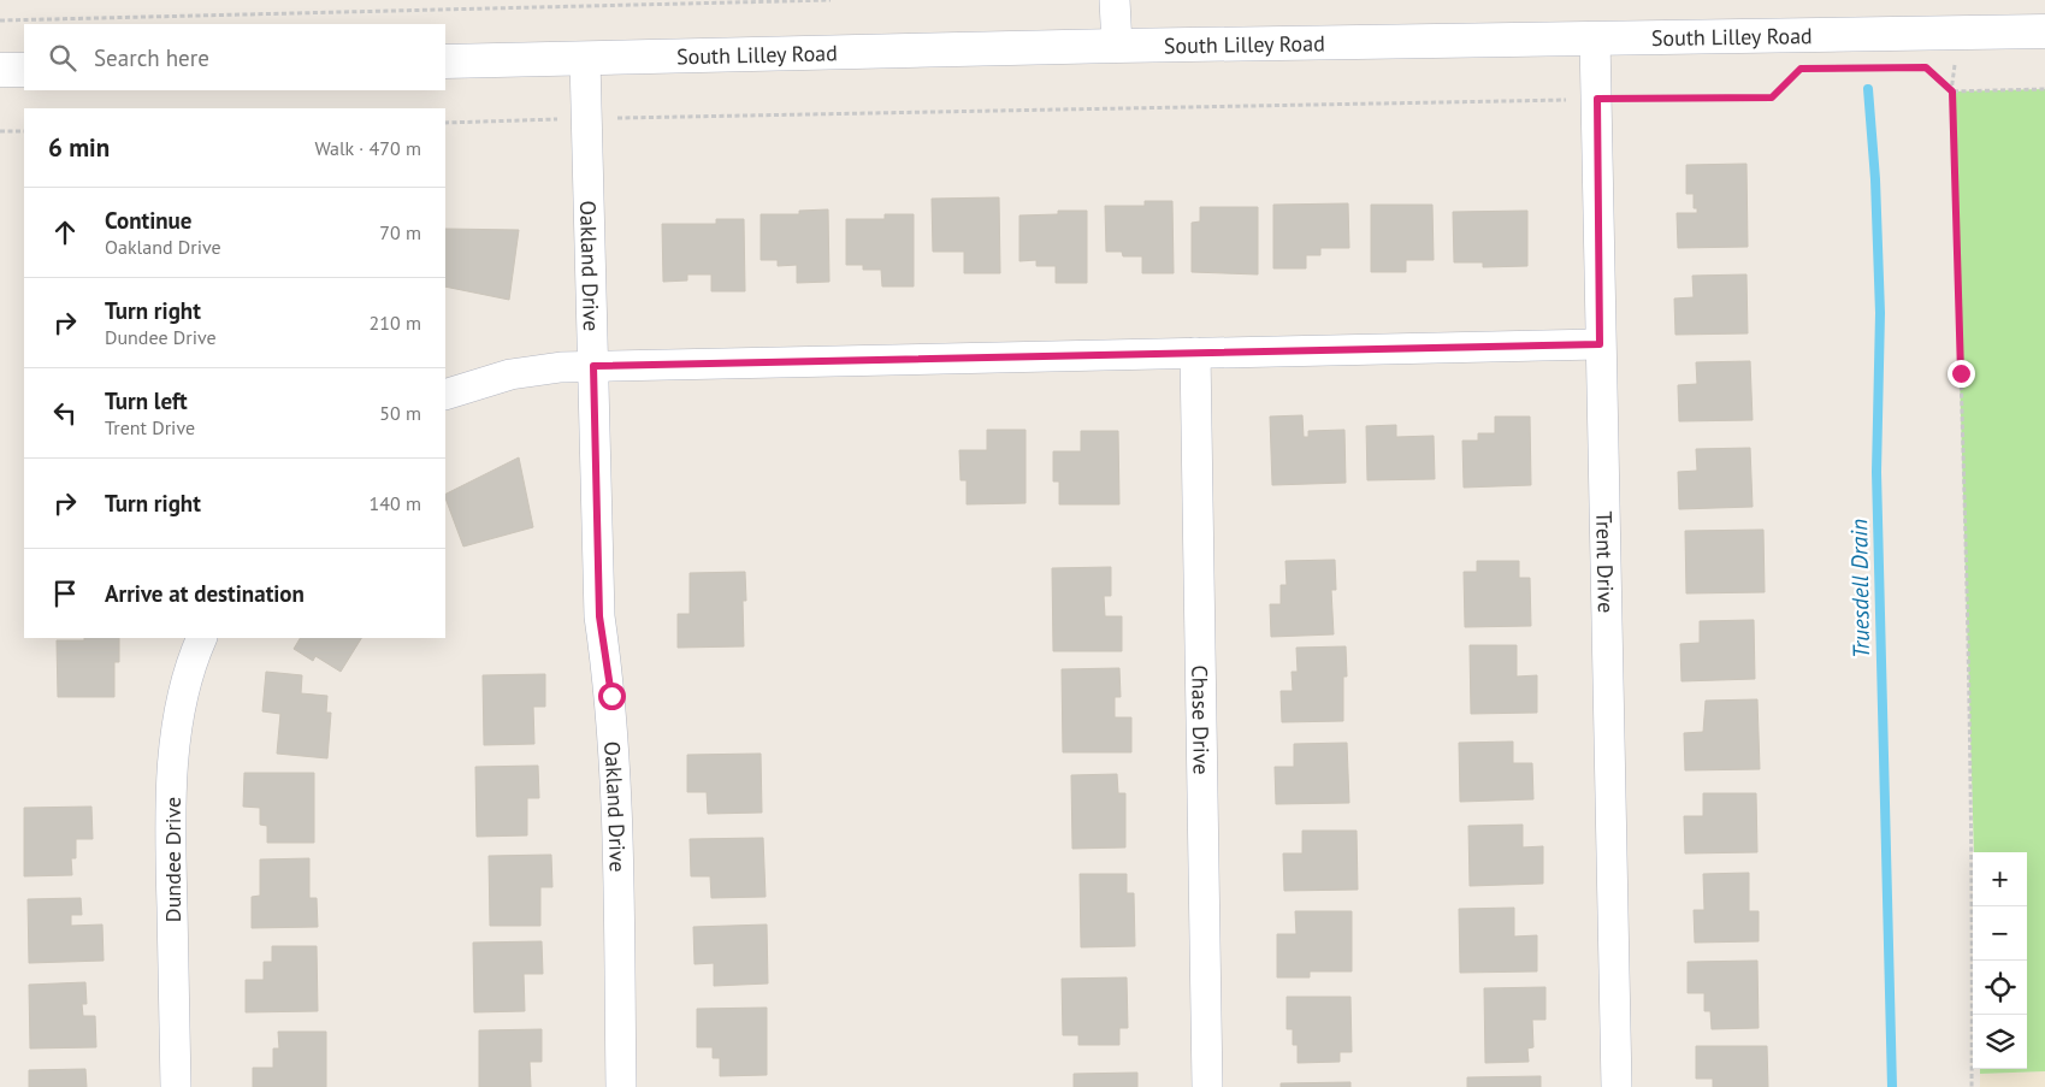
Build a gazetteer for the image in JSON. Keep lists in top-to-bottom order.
{
  "streets": {
    "street": [
      "South Lilley Road",
      "Oakland Drive",
      "Trent Drive",
      "Chase Drive",
      "Dundee Drive"
    ]
  },
  "crossings": [
    ["South Lilley Road", "Oakland Drive"],
    ["South Lilley Road", "Trent Drive"]
  ],
  "water": ["Truesdell Drain"],
  "page": {
    "search": "Search here",
    "heading": ["6 min", "Walk · 470 m"],
    "list": [
      ["Continue", "Oakland Drive", "70 m"],
      ["Turn right", "Dundee Drive", "210 m"],
      ["Turn left", "Trent Drive", "50 m"],
      ["Turn right", "140 m"],
      "Arrive at destination"
    ],
    "map_buttons": ["+", "−"]
  }
}
